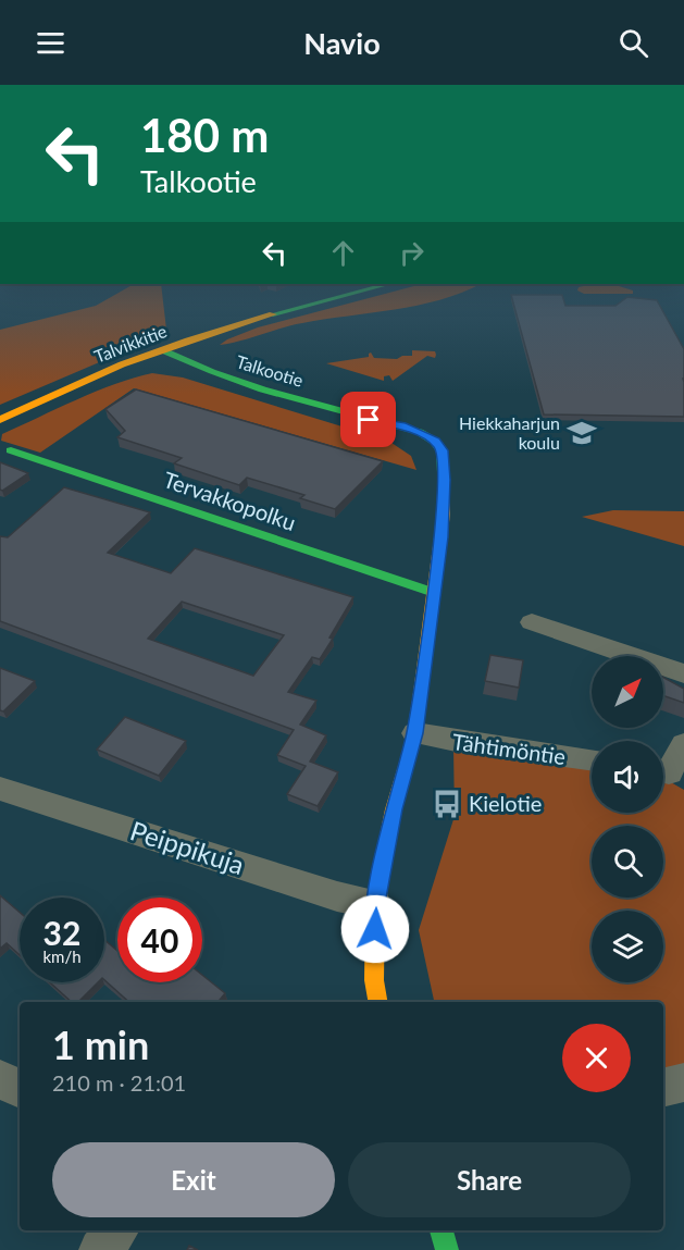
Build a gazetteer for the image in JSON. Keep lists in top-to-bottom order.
{
  "streets": {
    "street": [
      "Talvikkitie",
      "Talkootie",
      "Tervakkopolku",
      "Tähtimöntie",
      "Peippikuja"
    ]
  },
  "crossings": [
    ["Talvikkitie", "Talkootie"],
    ["Talkootie", "Tervakkopolku"],
    ["Talkootie", "Tähtimöntie"],
    ["Talkootie", "Peippikuja"]
  ],
  "places": {
    "school or university": ["Hiekkaharjun koulu"],
    "bus stop": ["Kielotie"]
  },
  "north": "top right",
  "page": {
    "header": "Navio",
    "turn": ["180 m", "Talkootie"],
    "speed": "32 km/h",
    "limit": "40",
    "heading": ["1 min", "210 m · 21:01"],
    "buttons": ["Exit", "Share"]
  }
}
